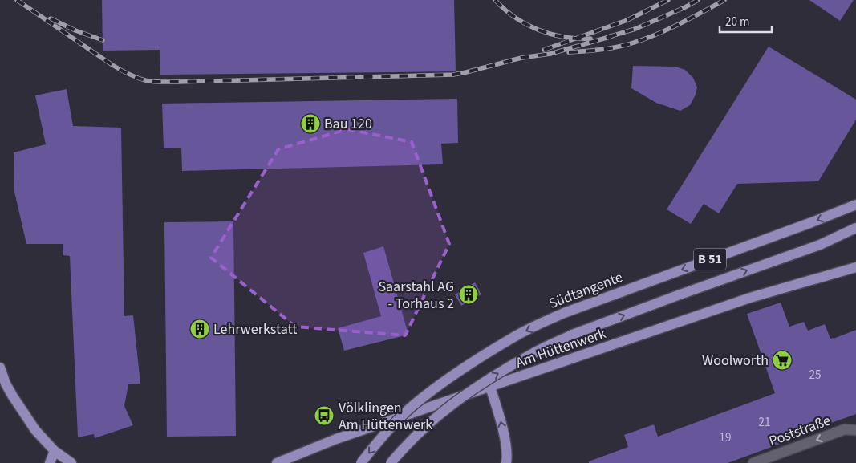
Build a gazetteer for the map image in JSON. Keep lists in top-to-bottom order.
{
  "streets": {
    "main road": ["B 51", "Südtangente", "Am Hüttenwerk"],
    "street": ["Poststraße"]
  },
  "one_way": ["Poststraße"],
  "places": {
    "building": ["Bau 120", "Saarstahl AG - Torhaus 2", "Lehrwerkstatt"],
    "supermarket": ["Woolworth"],
    "bus stop": ["Völklingen Am Hüttenwerk"]
  },
  "house_numbers": ["25", "21", "19"],
  "scale_bar": "20 m"
}
